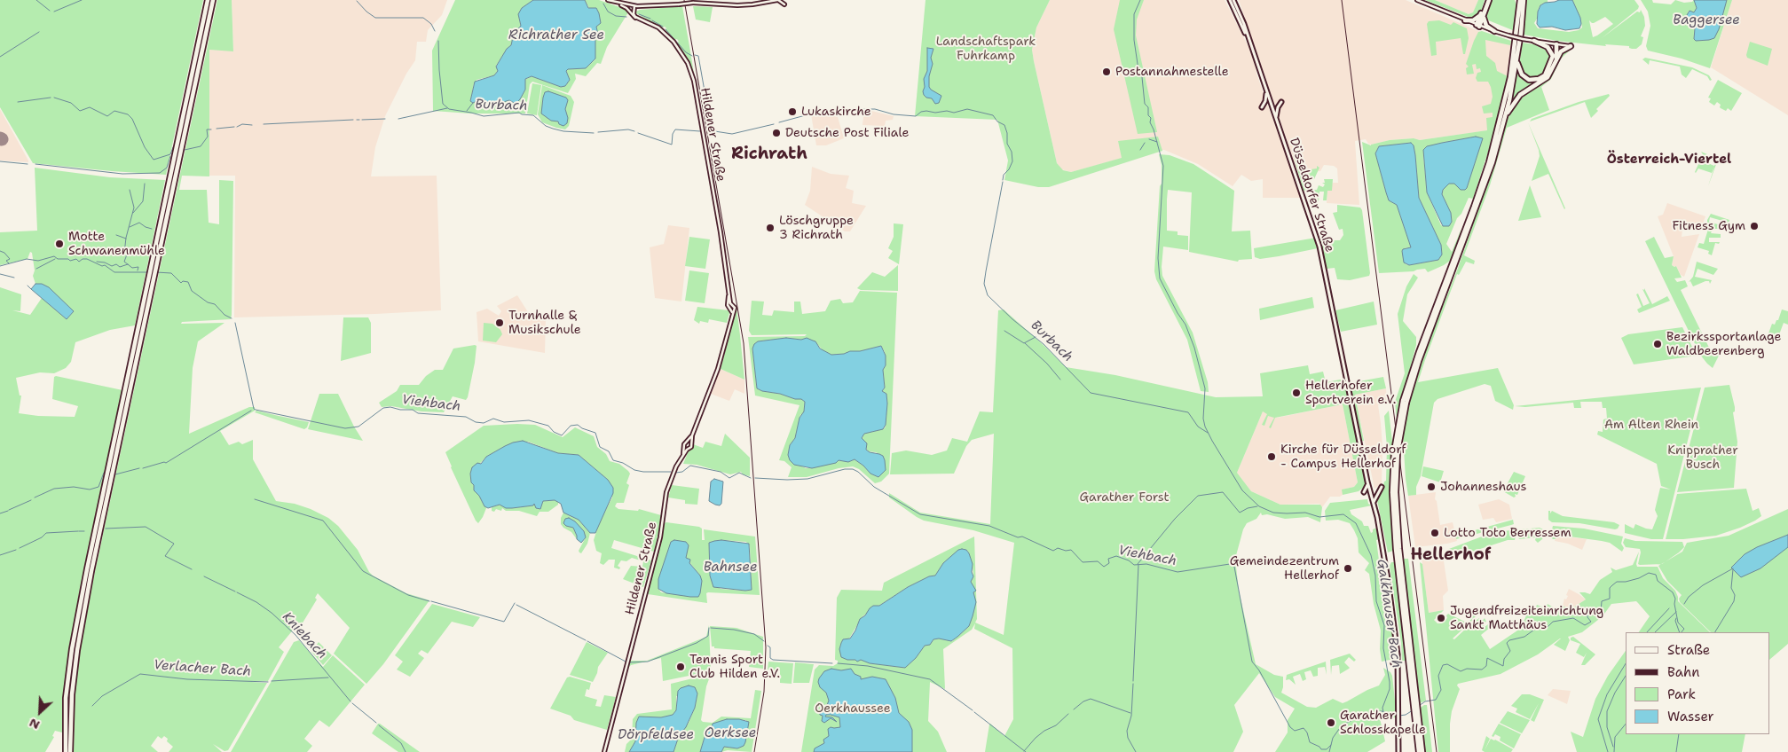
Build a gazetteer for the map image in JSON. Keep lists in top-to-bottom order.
{
  "streets": {
    "main road": ["Hildener Straße", "Düsseldorfer Straße"]
  },
  "districts": ["Richrath", "Österreich-Viertel", "Hellerhof"],
  "water": [
    "Baggersee",
    "Richrather See",
    "Burbach",
    "Viehbach",
    "Bahnsee",
    "Galkhauser Bach",
    "Kniebach",
    "Verlacher Bach",
    "Oerksee",
    "Dörpfeldsee"
  ],
  "parks": [
    "Landschaftspark Fuhrkamp",
    "Am Alten Rhein",
    "Knipprather Busch",
    "Garather Forst",
    "Oerkhaussee"
  ],
  "places": [
    "Postannahmestelle",
    "Lukaskirche",
    "Deutsche Post Filiale",
    "Fitness Gym",
    "Löschgruppe 3 Richrath",
    "Motte Schwanenmühle",
    "Turnhalle & Musikschule",
    "Bezirkssportanlage Waldbeerenberg",
    "Hellerhofer Sportverein e.V.",
    "Kirche für Düsseldorf - Campus Hellerhof",
    "Johanneshaus",
    "Lotto Toto Berressem",
    "Gemeindezentrum Hellerhof",
    "Jugendfreizeiteinrichtung Sankt Matthäus",
    "Tennis Sport Club Hilden e.V.",
    "Garather Schlosskapelle"
  ],
  "legend": [
    "Straße",
    "Bahn",
    "Park",
    "Wasser"
  ],
  "north": "bottom left"
}
